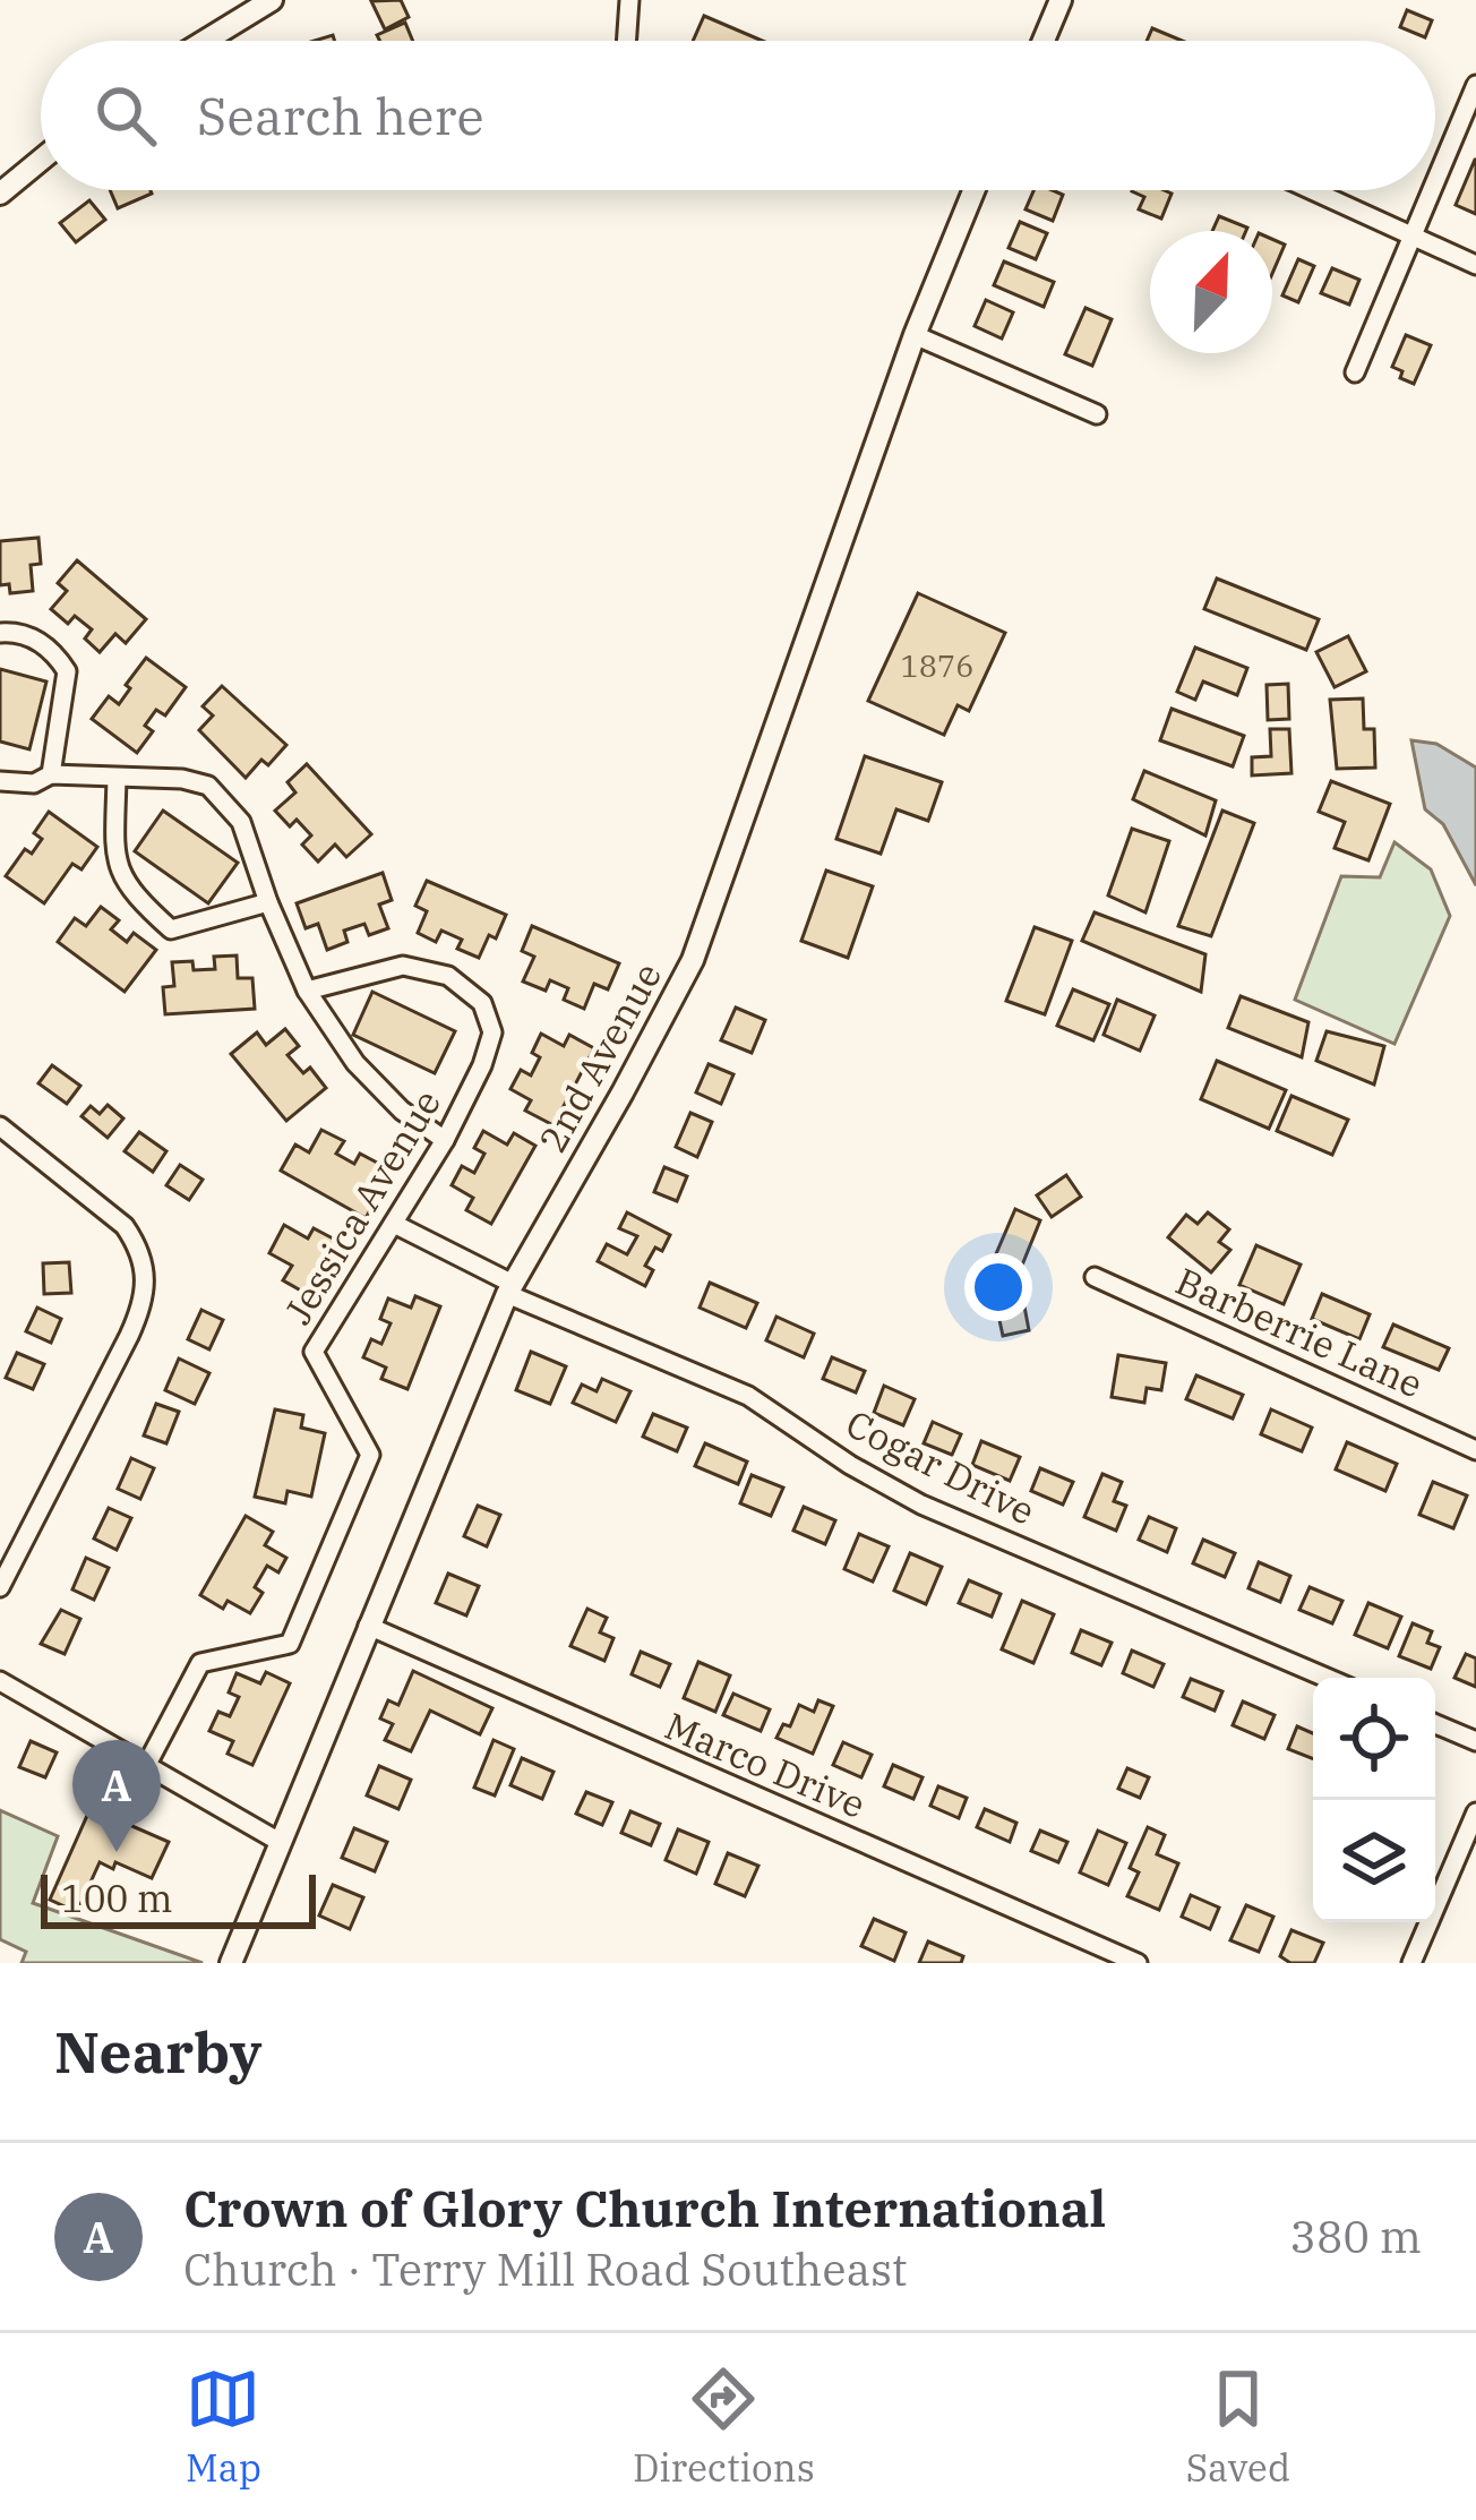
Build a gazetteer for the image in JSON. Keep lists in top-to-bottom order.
{
  "streets": {
    "street": [
      "2nd Avenue",
      "Jessica Avenue",
      "Barberrie Lane",
      "Cogar Drive",
      "Marco Drive"
    ]
  },
  "crossings": [
    ["2nd Avenue", "Cogar Drive"],
    ["2nd Avenue", "Marco Drive"],
    ["Jessica Avenue", "Cogar Drive"]
  ],
  "house_numbers": ["1876"],
  "scale_bar": "100 m",
  "north": "top right",
  "page": {
    "search": "Search here",
    "pins": "A",
    "scale": "100 m",
    "heading": "Nearby",
    "list": [
      {
        "mark": "A",
        "name": "Crown of Glory Church International",
        "note": "Church · Terry Mill Road Southeast",
        "value": "380 m"
      }
    ],
    "nav": ["Map", "Directions", "Saved"]
  }
}
